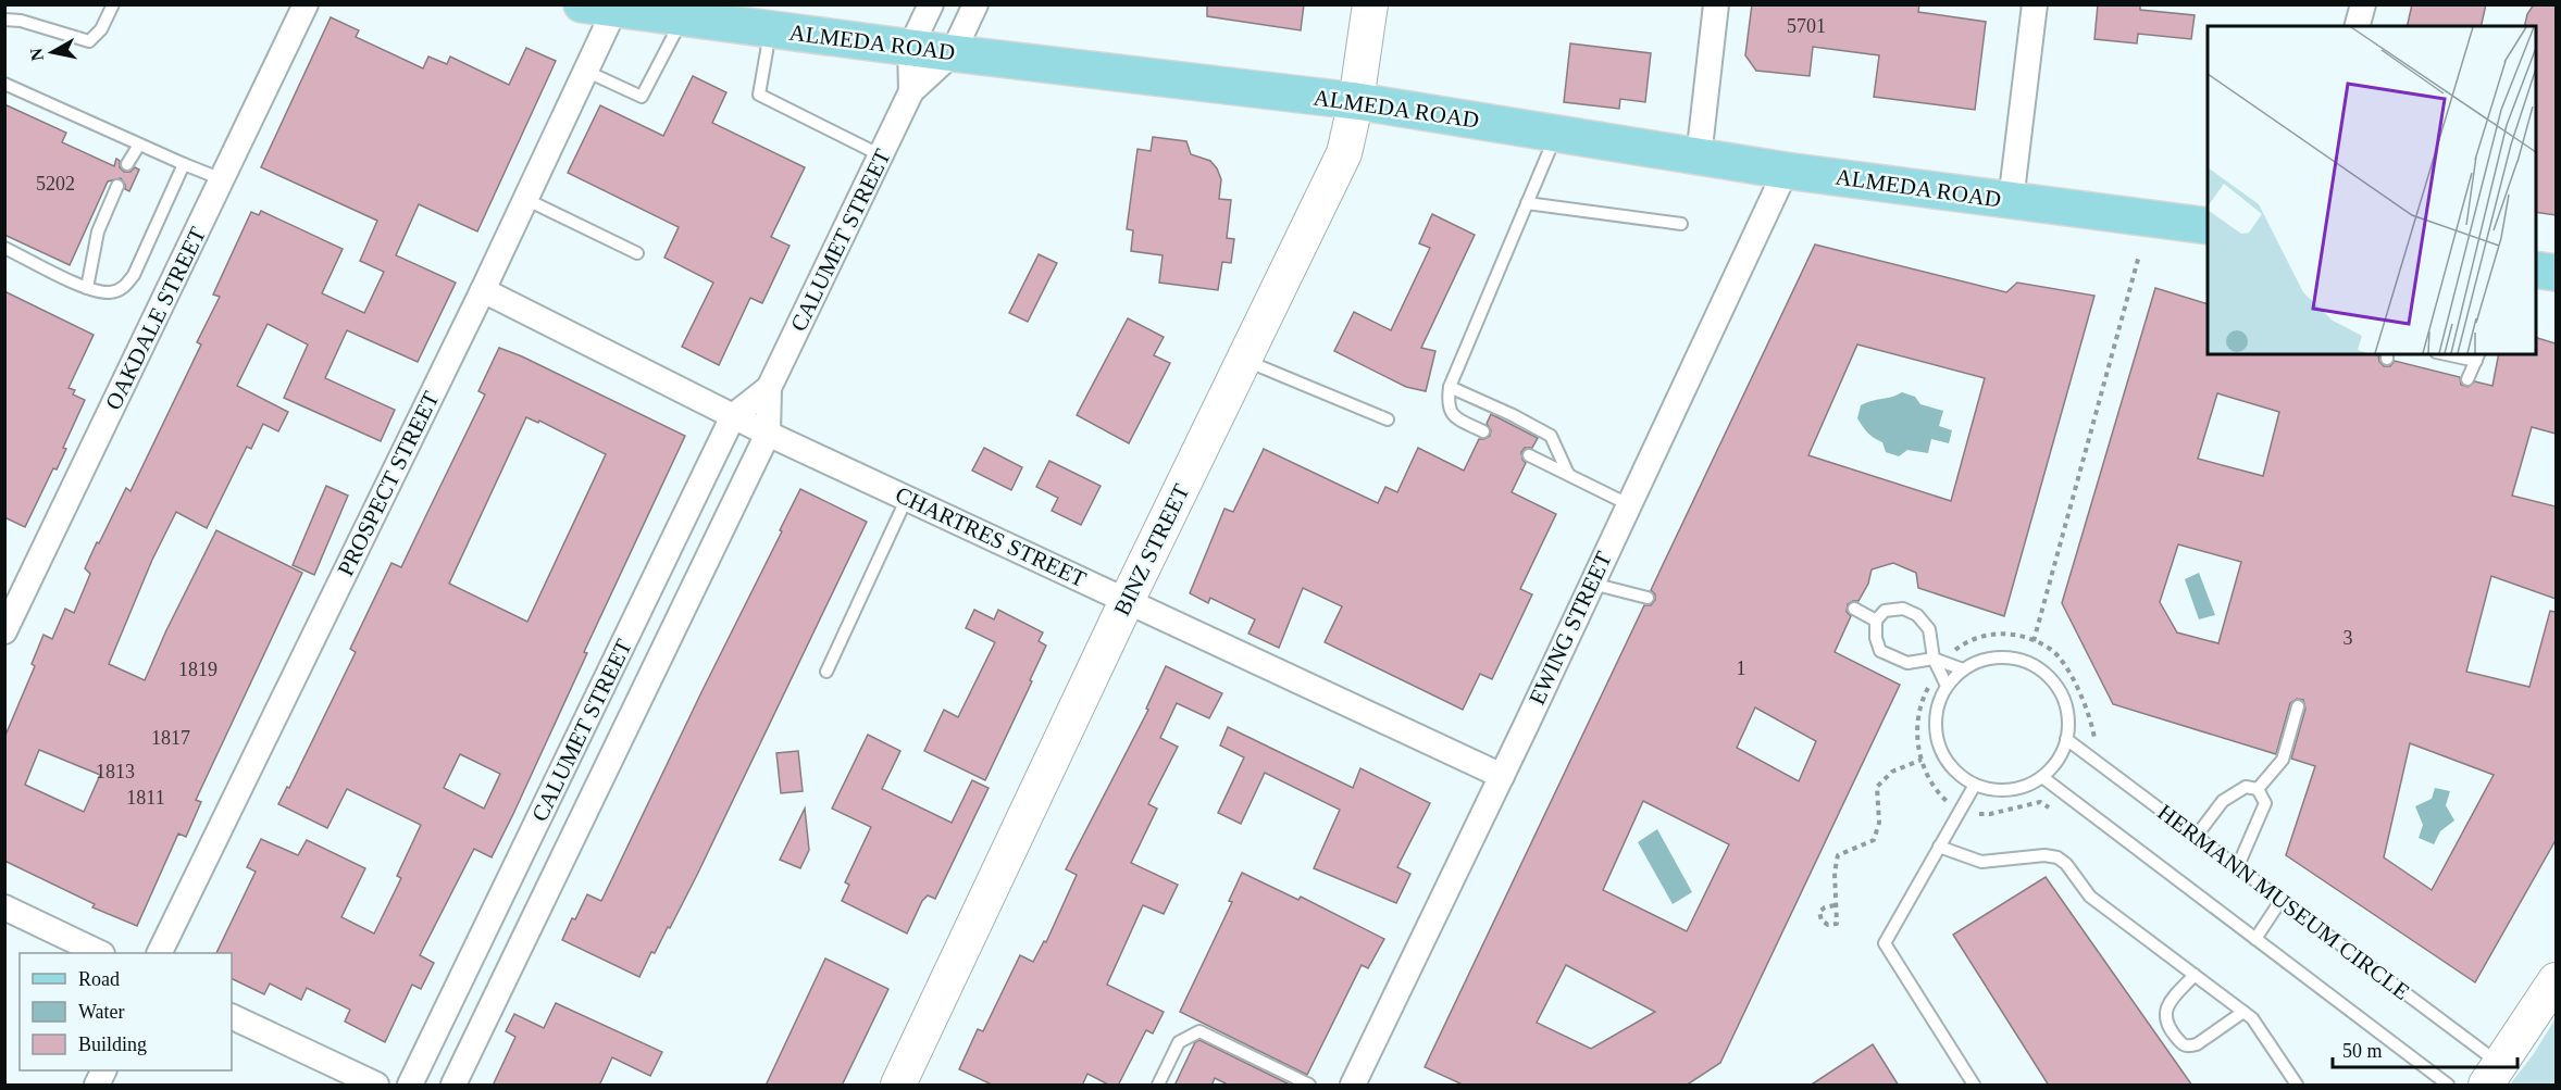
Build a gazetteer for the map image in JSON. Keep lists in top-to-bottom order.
{
  "streets": {
    "main road": ["ALMEDA ROAD", "BINZ STREET"],
    "street": [
      "CALUMET STREET",
      "OAKDALE STREET",
      "PROSPECT STREET",
      "CHARTRES STREET",
      "EWING STREET"
    ],
    "lane": ["HERMANN MUSEUM CIRCLE"]
  },
  "crossings": [
    ["ALMEDA ROAD", "CALUMET STREET"],
    ["ALMEDA ROAD", "PROSPECT STREET"],
    ["ALMEDA ROAD", "BINZ STREET"],
    ["ALMEDA ROAD", "EWING STREET"],
    ["CALUMET STREET", "CHARTRES STREET"],
    ["PROSPECT STREET", "CHARTRES STREET"],
    ["CHARTRES STREET", "BINZ STREET"],
    ["CHARTRES STREET", "EWING STREET"]
  ],
  "house_numbers": [
    "5701",
    "5202",
    "3",
    "1",
    "1819",
    "1817",
    "1813",
    "1811"
  ],
  "legend": ["Road", "Water", "Building"],
  "scale_bar": "50 m",
  "north": "left"
}
